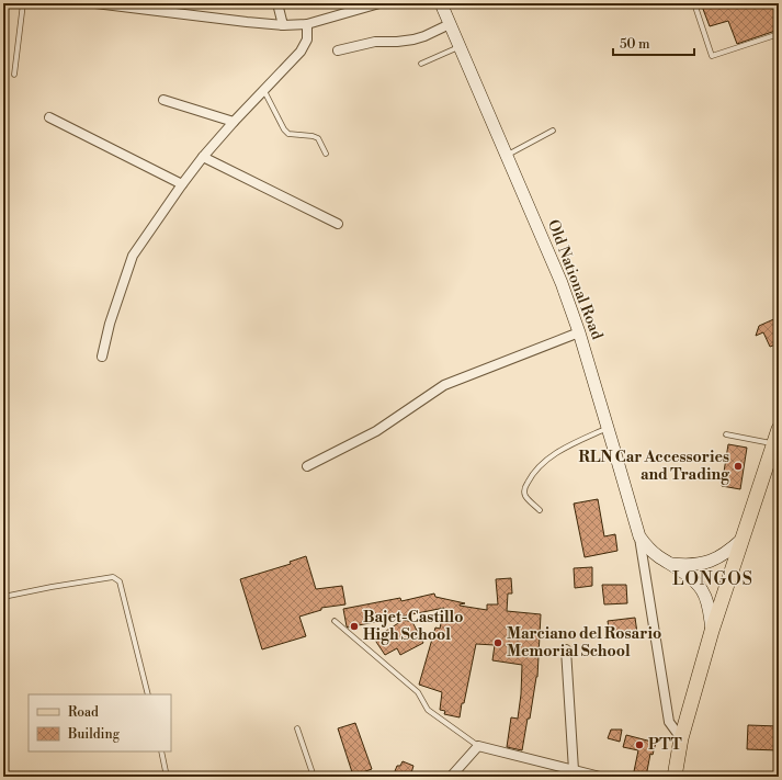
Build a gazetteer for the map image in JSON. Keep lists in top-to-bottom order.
{
  "streets": {
    "main road": ["Old National Road"]
  },
  "districts": ["LONGOS"],
  "places": [
    "RLN Car Accessories and Trading",
    "Bajet-Castillo High School",
    "Marciano del Rosario Memorial School",
    "PTT"
  ],
  "legend": ["Road", "Building"],
  "scale_bar": "50 m"
}
